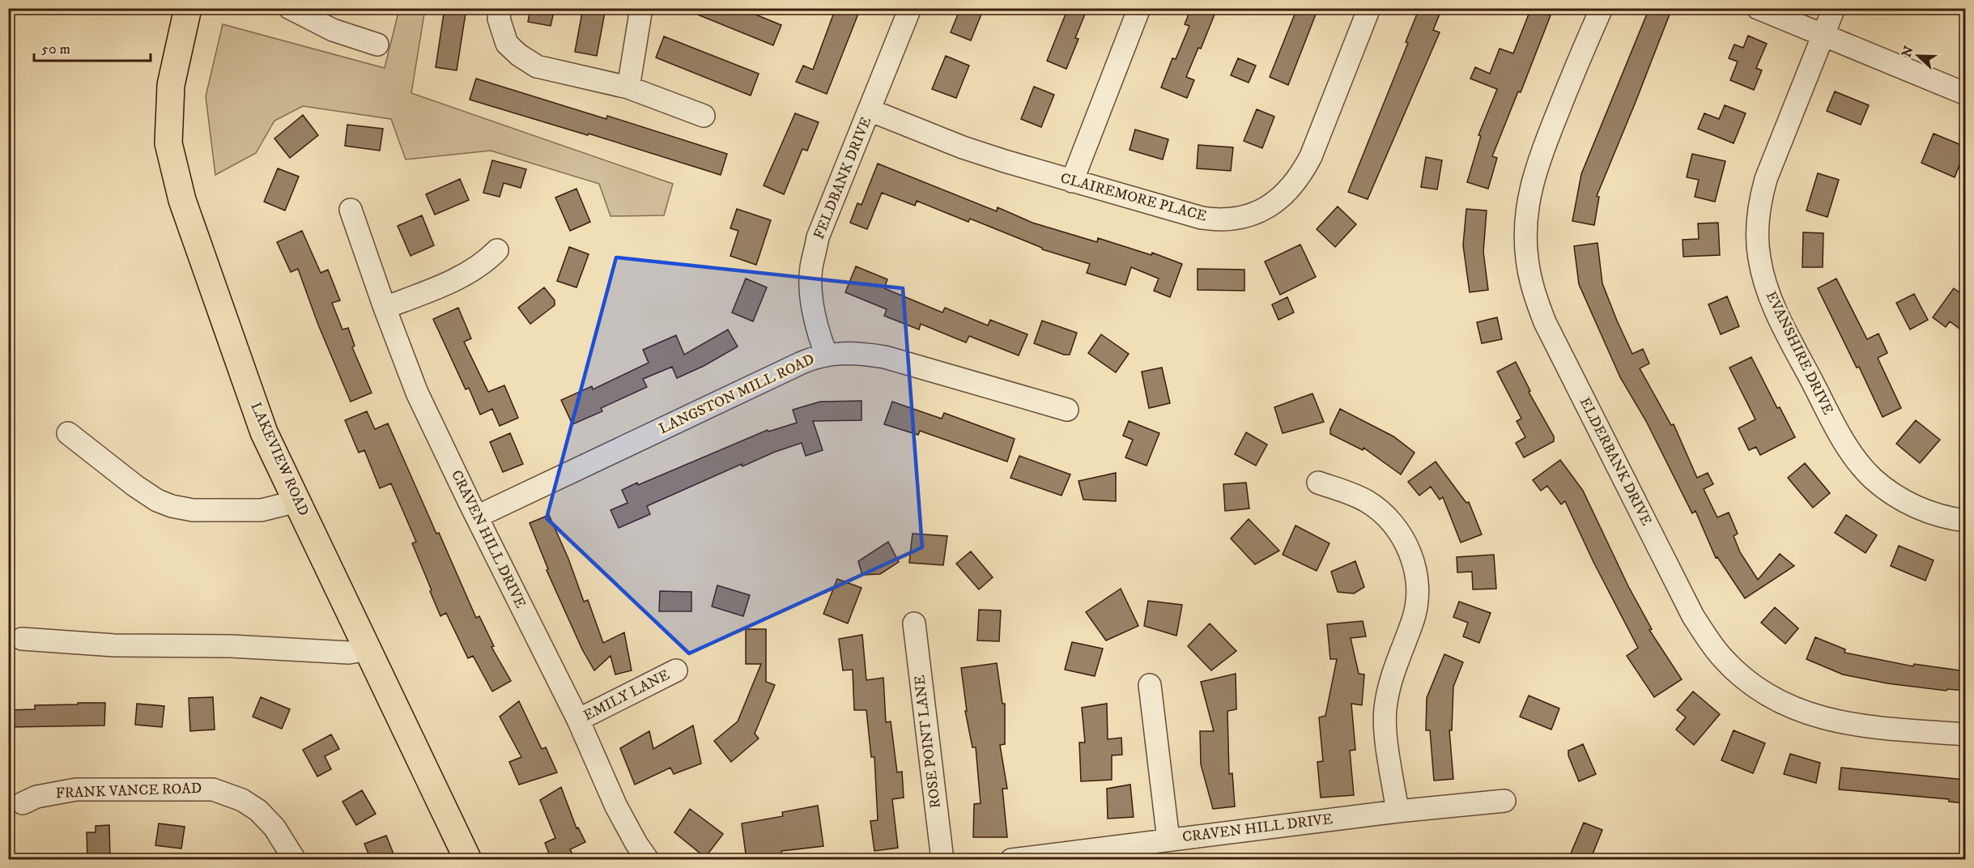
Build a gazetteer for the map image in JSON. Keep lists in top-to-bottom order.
{
  "streets": {
    "main road": ["LAKEVIEW ROAD"],
    "street": [
      "FELDBANK DRIVE",
      "CLAIREMORE PLACE",
      "EVANSHIRE DRIVE",
      "LANGSTON MILL ROAD",
      "ELDERBANK DRIVE",
      "CRAVEN HILL DRIVE",
      "EMILY LANE",
      "ROSE POINT LANE",
      "FRANK VANCE ROAD"
    ]
  },
  "crossings": [
    ["FELDBANK DRIVE", "CLAIREMORE PLACE"],
    ["FELDBANK DRIVE", "LANGSTON MILL ROAD"],
    ["LANGSTON MILL ROAD", "CRAVEN HILL DRIVE"],
    ["CRAVEN HILL DRIVE", "EMILY LANE"]
  ],
  "scale_bar": "50 m",
  "north": "left"
}
